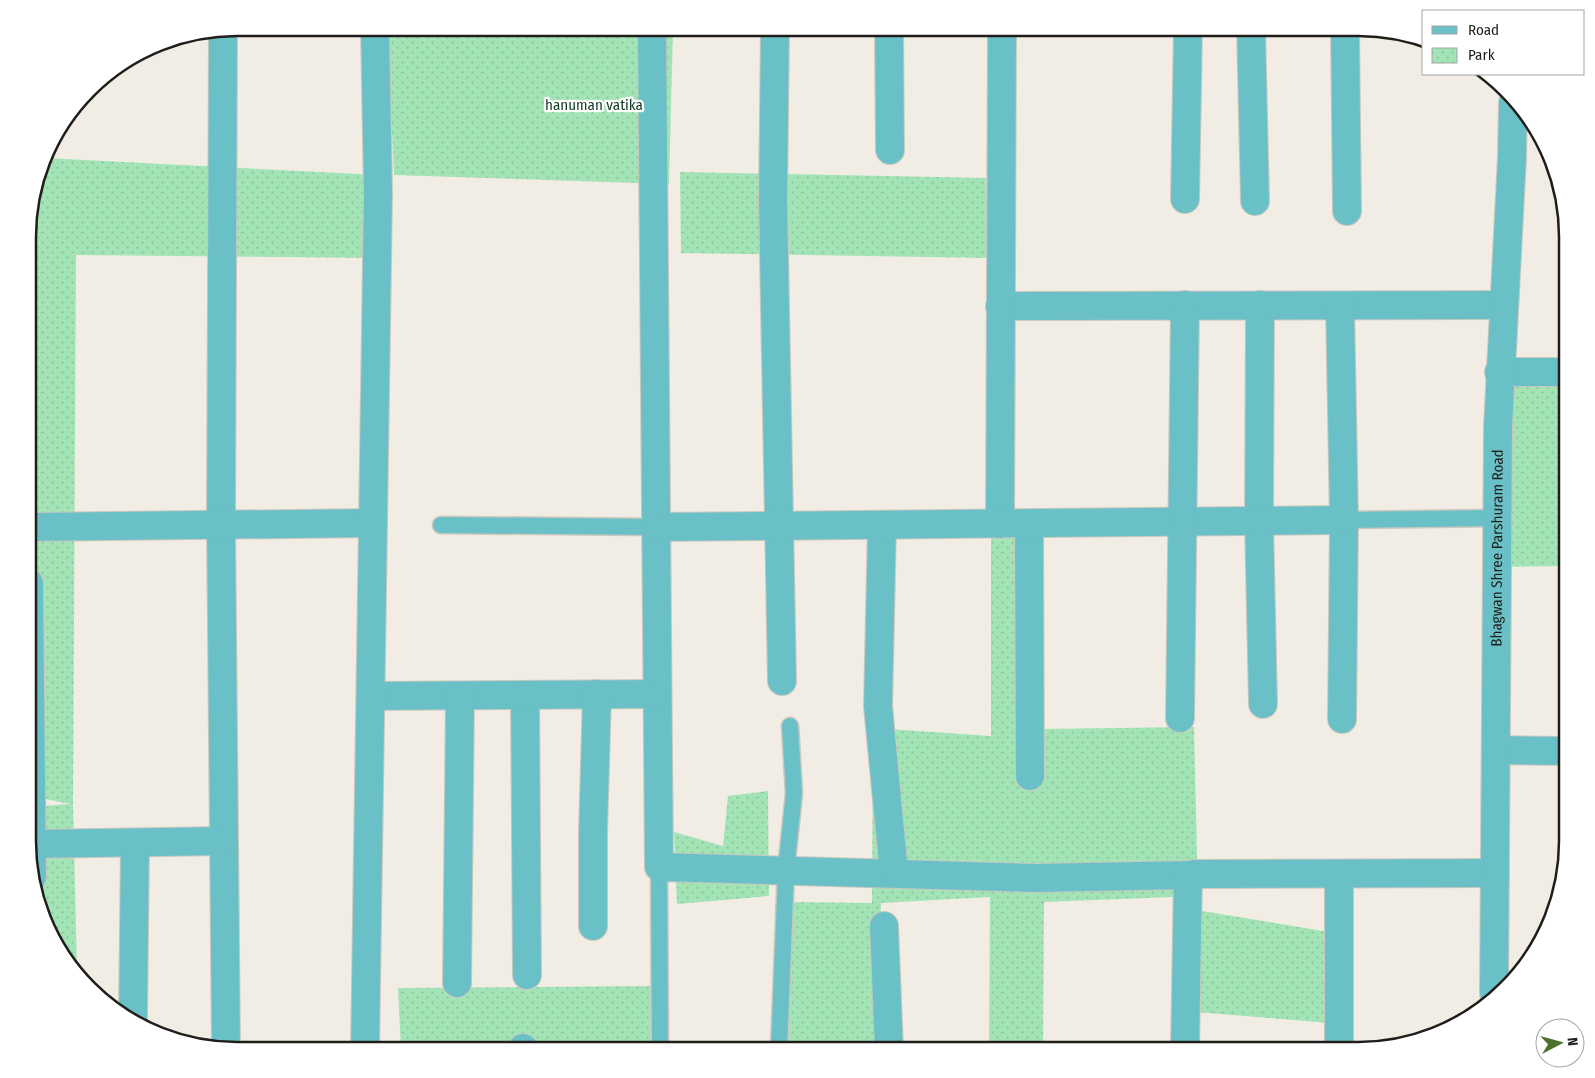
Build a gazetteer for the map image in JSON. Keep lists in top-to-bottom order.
{
  "streets": {
    "street": ["Bhagwan Shree Parshuram Road"]
  },
  "parks": ["hanuman vatika"],
  "legend": ["Road", "Park"],
  "north": "right"
}
